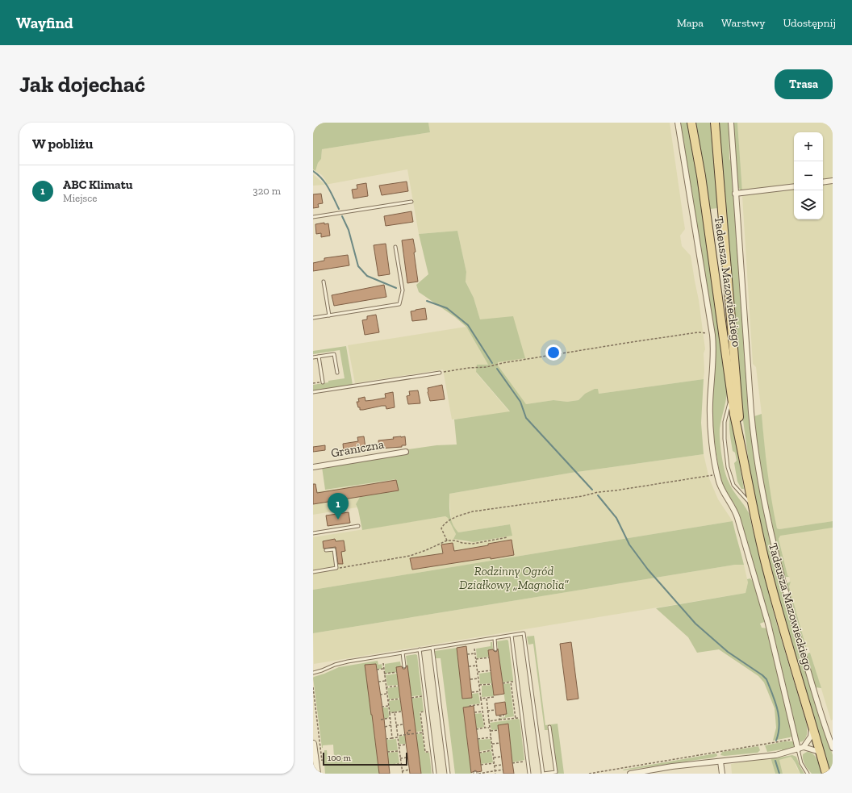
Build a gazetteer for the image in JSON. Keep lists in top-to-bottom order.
{
  "streets": {
    "main road": ["Tadeusza Mazowieckiego"],
    "street": ["Graniczna"]
  },
  "parks": ["Rodzinny Ogród Działkowy „Magnolia”"],
  "scale_bar": "100 m",
  "page": {
    "header": "Wayfind",
    "nav": ["Mapa", "Warstwy", "Udostępnij"],
    "buttons": "Trasa",
    "title": "Jak dojechać",
    "heading": "W pobliżu",
    "map_buttons": ["+", "−"],
    "list": [
      {
        "mark": "1",
        "name": "ABC Klimatu",
        "note": "Miejsce",
        "value": "320 m"
      }
    ],
    "pins": "1",
    "scale": "100 m"
  }
}
